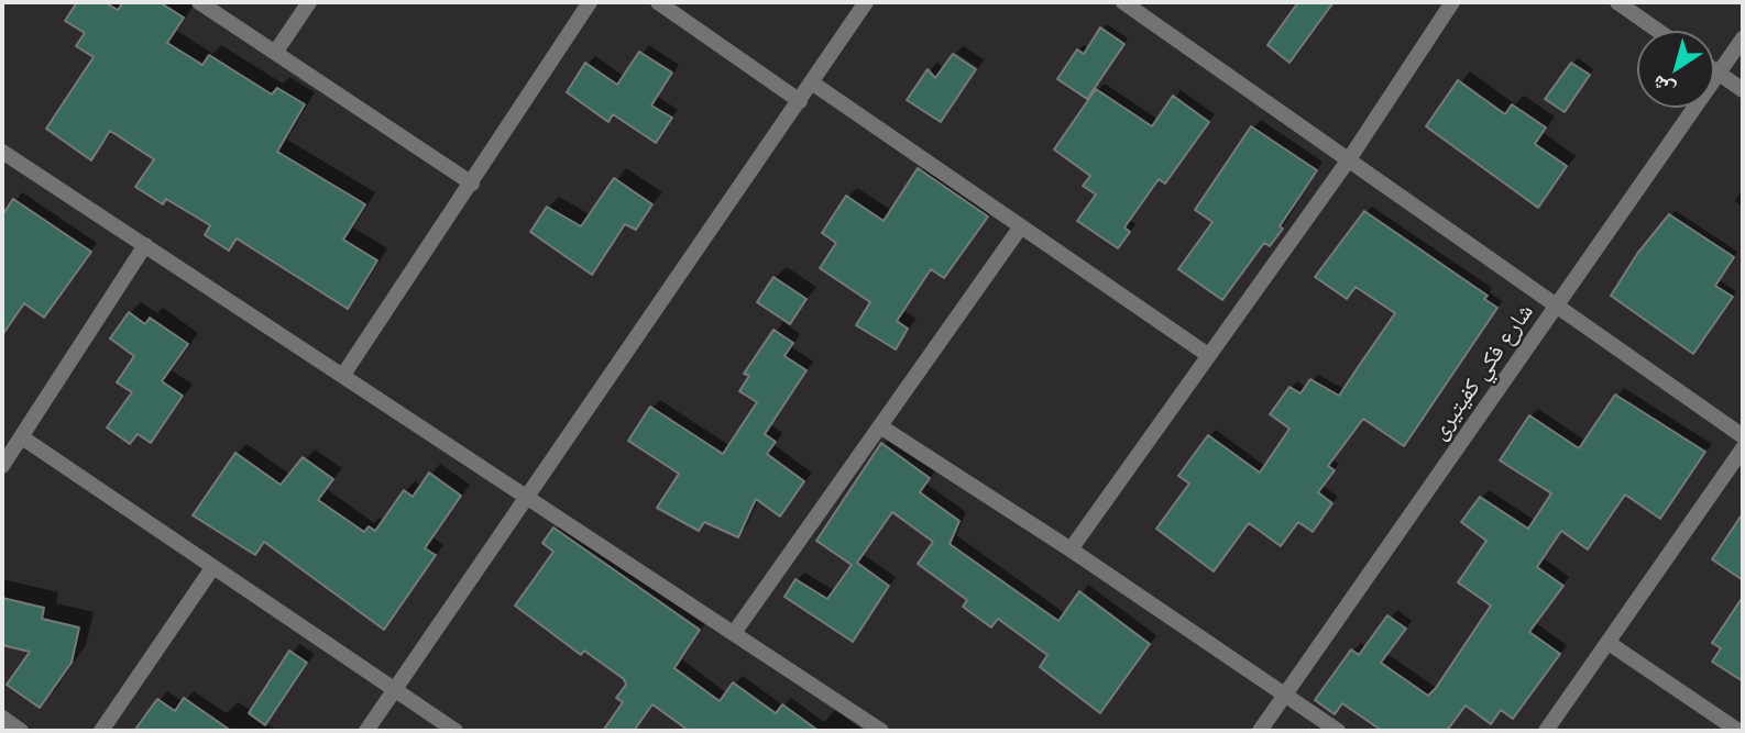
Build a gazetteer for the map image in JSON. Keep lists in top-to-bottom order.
{
  "streets": {
    "street": ["شارع فكي كفيتيرى"]
  },
  "north": "bottom left"
}
